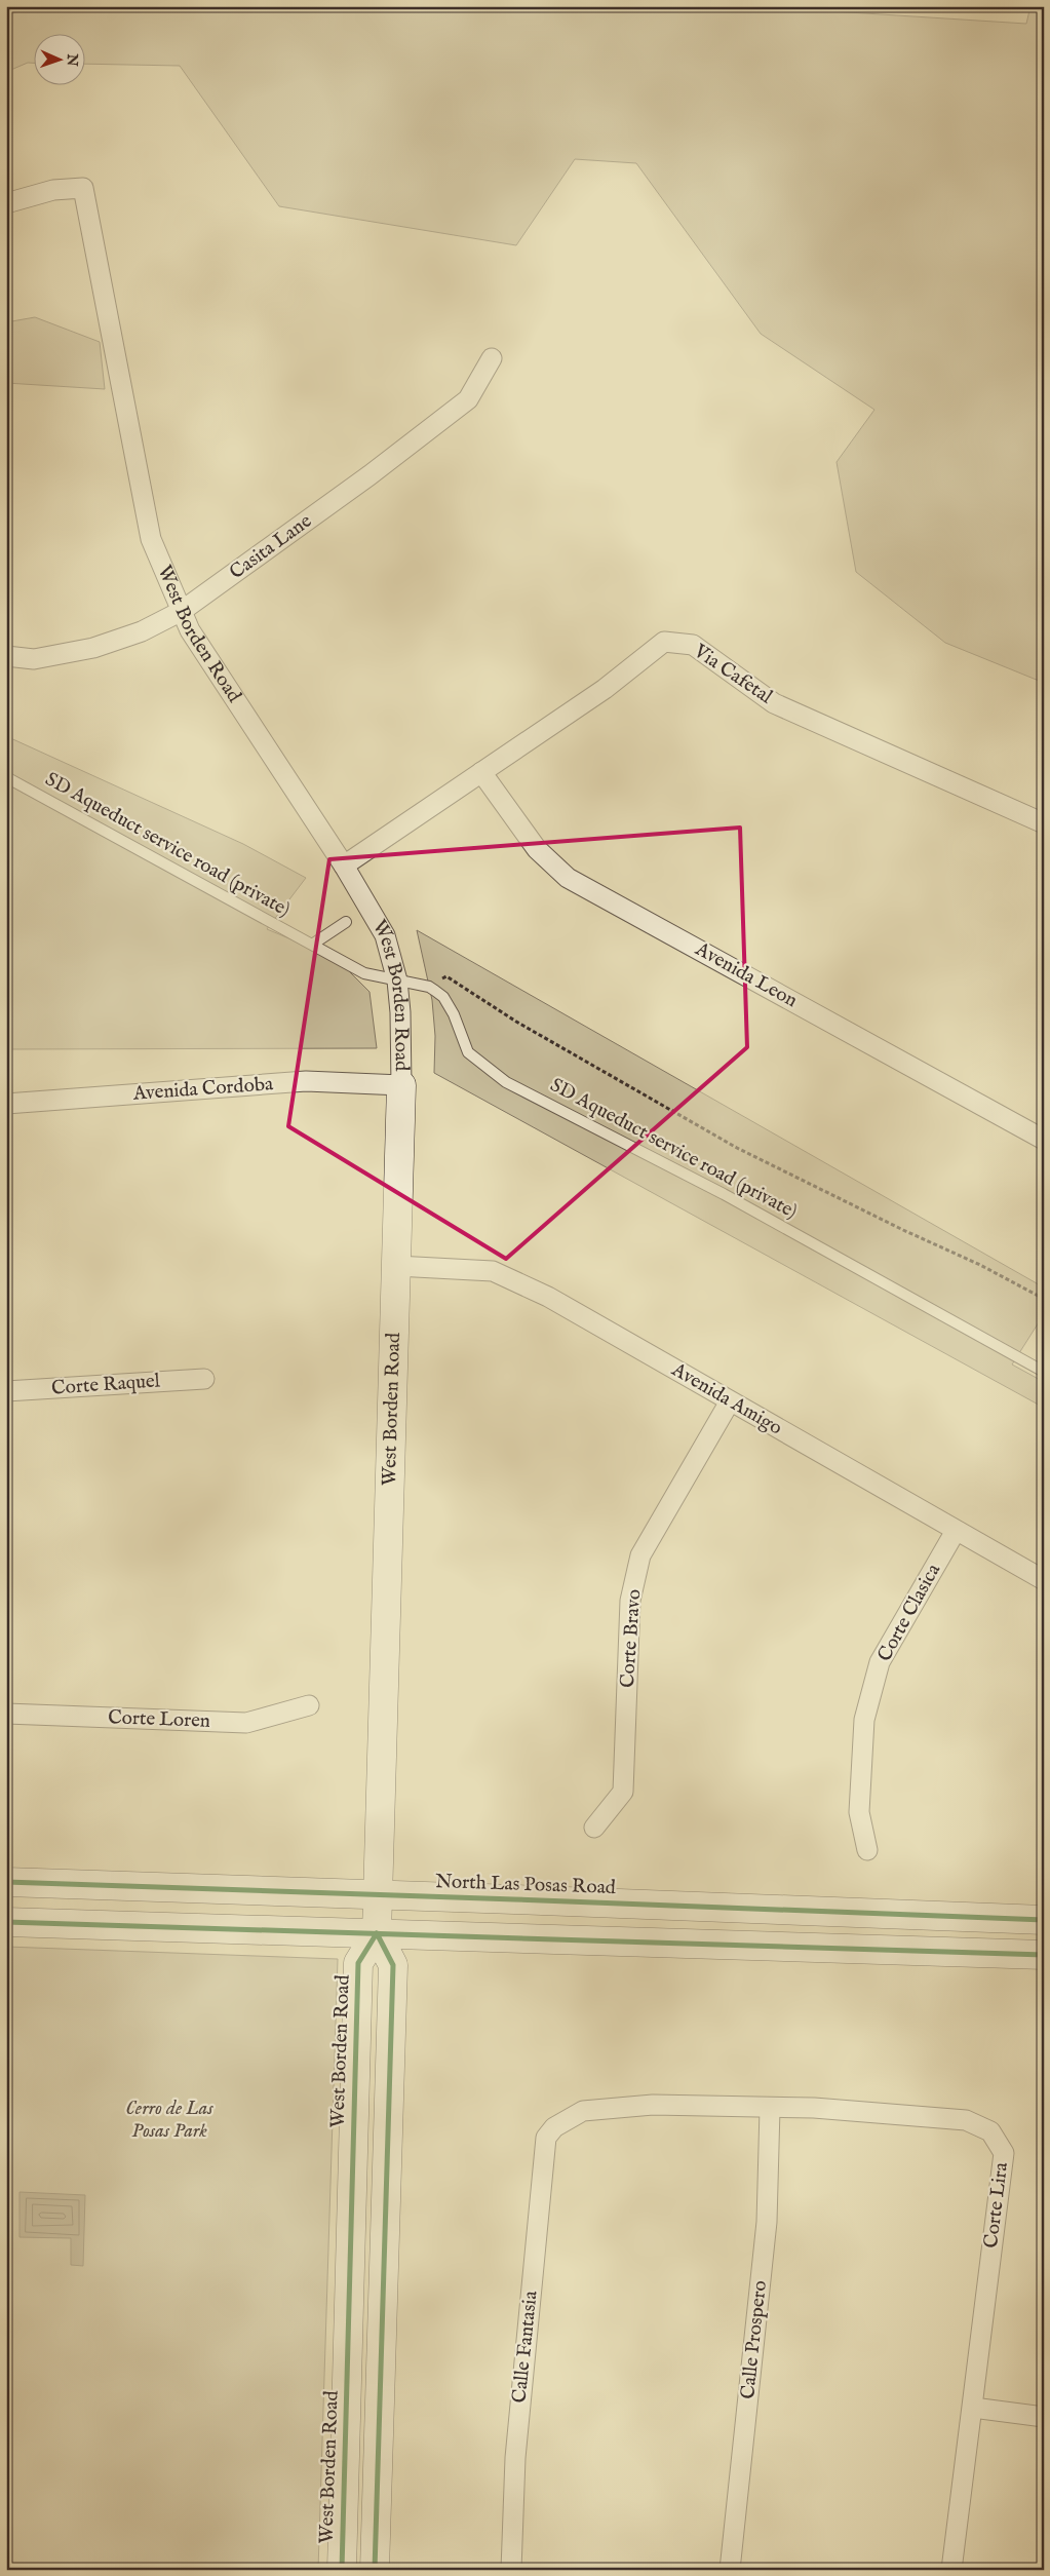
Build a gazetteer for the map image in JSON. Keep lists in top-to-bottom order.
{
  "streets": {
    "street": [
      "Casita Lane",
      "West Borden Road",
      "Via Cafetal",
      "Avenida Leon",
      "Avenida Cordoba",
      "Corte Raquel",
      "Avenida Amigo",
      "Corte Clasica",
      "Corte Bravo",
      "Corte Loren",
      "North Las Posas Road",
      "Corte Lira",
      "Calle Prospero",
      "Calle Fantasia"
    ],
    "lane": ["SD Aqueduct service road (private)"]
  },
  "crossings": [
    ["Casita Lane", "West Borden Road"],
    ["West Borden Road", "Via Cafetal"],
    ["West Borden Road", "SD Aqueduct service road (private)"],
    ["West Borden Road", "Avenida Cordoba"],
    ["West Borden Road", "Avenida Amigo"],
    ["West Borden Road", "North Las Posas Road"],
    ["Via Cafetal", "Avenida Leon"],
    ["Avenida Amigo", "Corte Clasica"],
    ["Avenida Amigo", "Corte Bravo"],
    ["Corte Lira", "Calle Prospero"],
    ["Corte Lira", "Calle Fantasia"]
  ],
  "parks": ["Cerro de Las Posas Park"],
  "north": "right"
}
